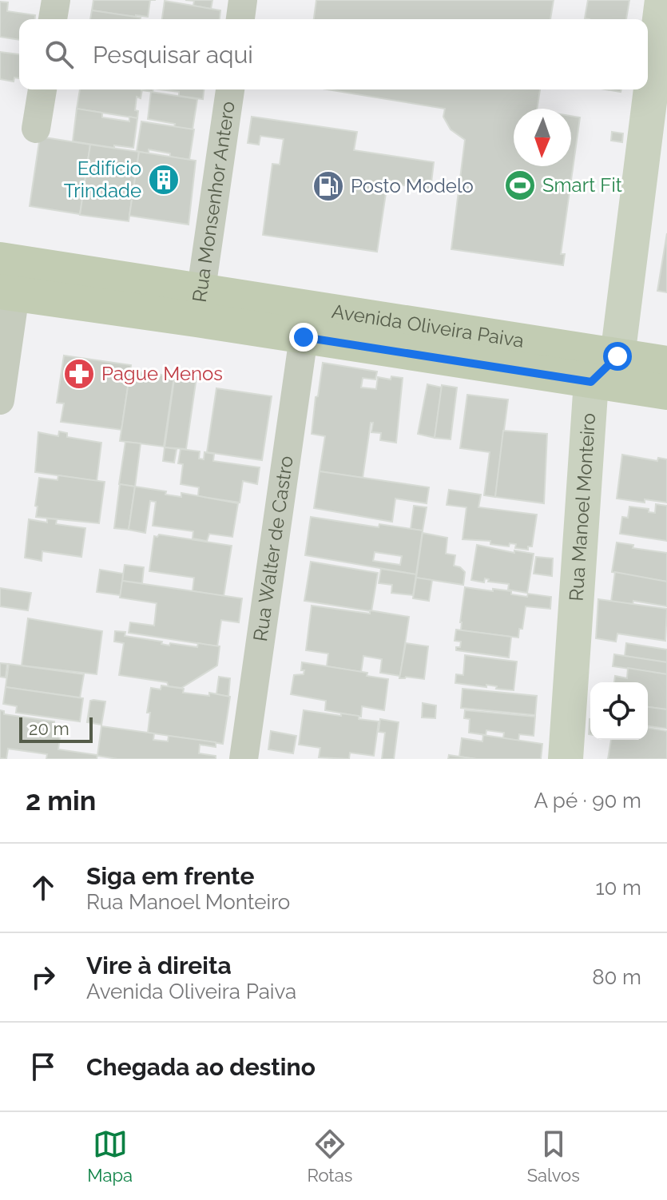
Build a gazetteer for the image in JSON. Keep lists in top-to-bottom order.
{
  "streets": {
    "main road": ["Avenida Oliveira Paiva"],
    "street": ["Rua Monsenhor Antero", "Rua Manoel Monteiro", "Rua Walter de Castro"]
  },
  "crossings": [
    ["Rua Monsenhor Antero", "Avenida Oliveira Paiva"],
    ["Avenida Oliveira Paiva", "Rua Manoel Monteiro"],
    ["Avenida Oliveira Paiva", "Rua Walter de Castro"]
  ],
  "places": {
    "building": ["Edifício Trindade"],
    "sports": ["Smart Fit"],
    "fuel station": ["Posto Modelo"],
    "pharmacy": ["Pague Menos"]
  },
  "scale_bar": "20 m",
  "north": "bottom",
  "page": {
    "search": "Pesquisar aqui",
    "scale": "20 m",
    "heading": ["2 min", "A pé · 90 m"],
    "list": [
      ["Siga em frente", "Rua Manoel Monteiro", "10 m"],
      ["Vire à direita", "Avenida Oliveira Paiva", "80 m"],
      "Chegada ao destino"
    ],
    "nav": ["Mapa", "Rotas", "Salvos"]
  }
}
